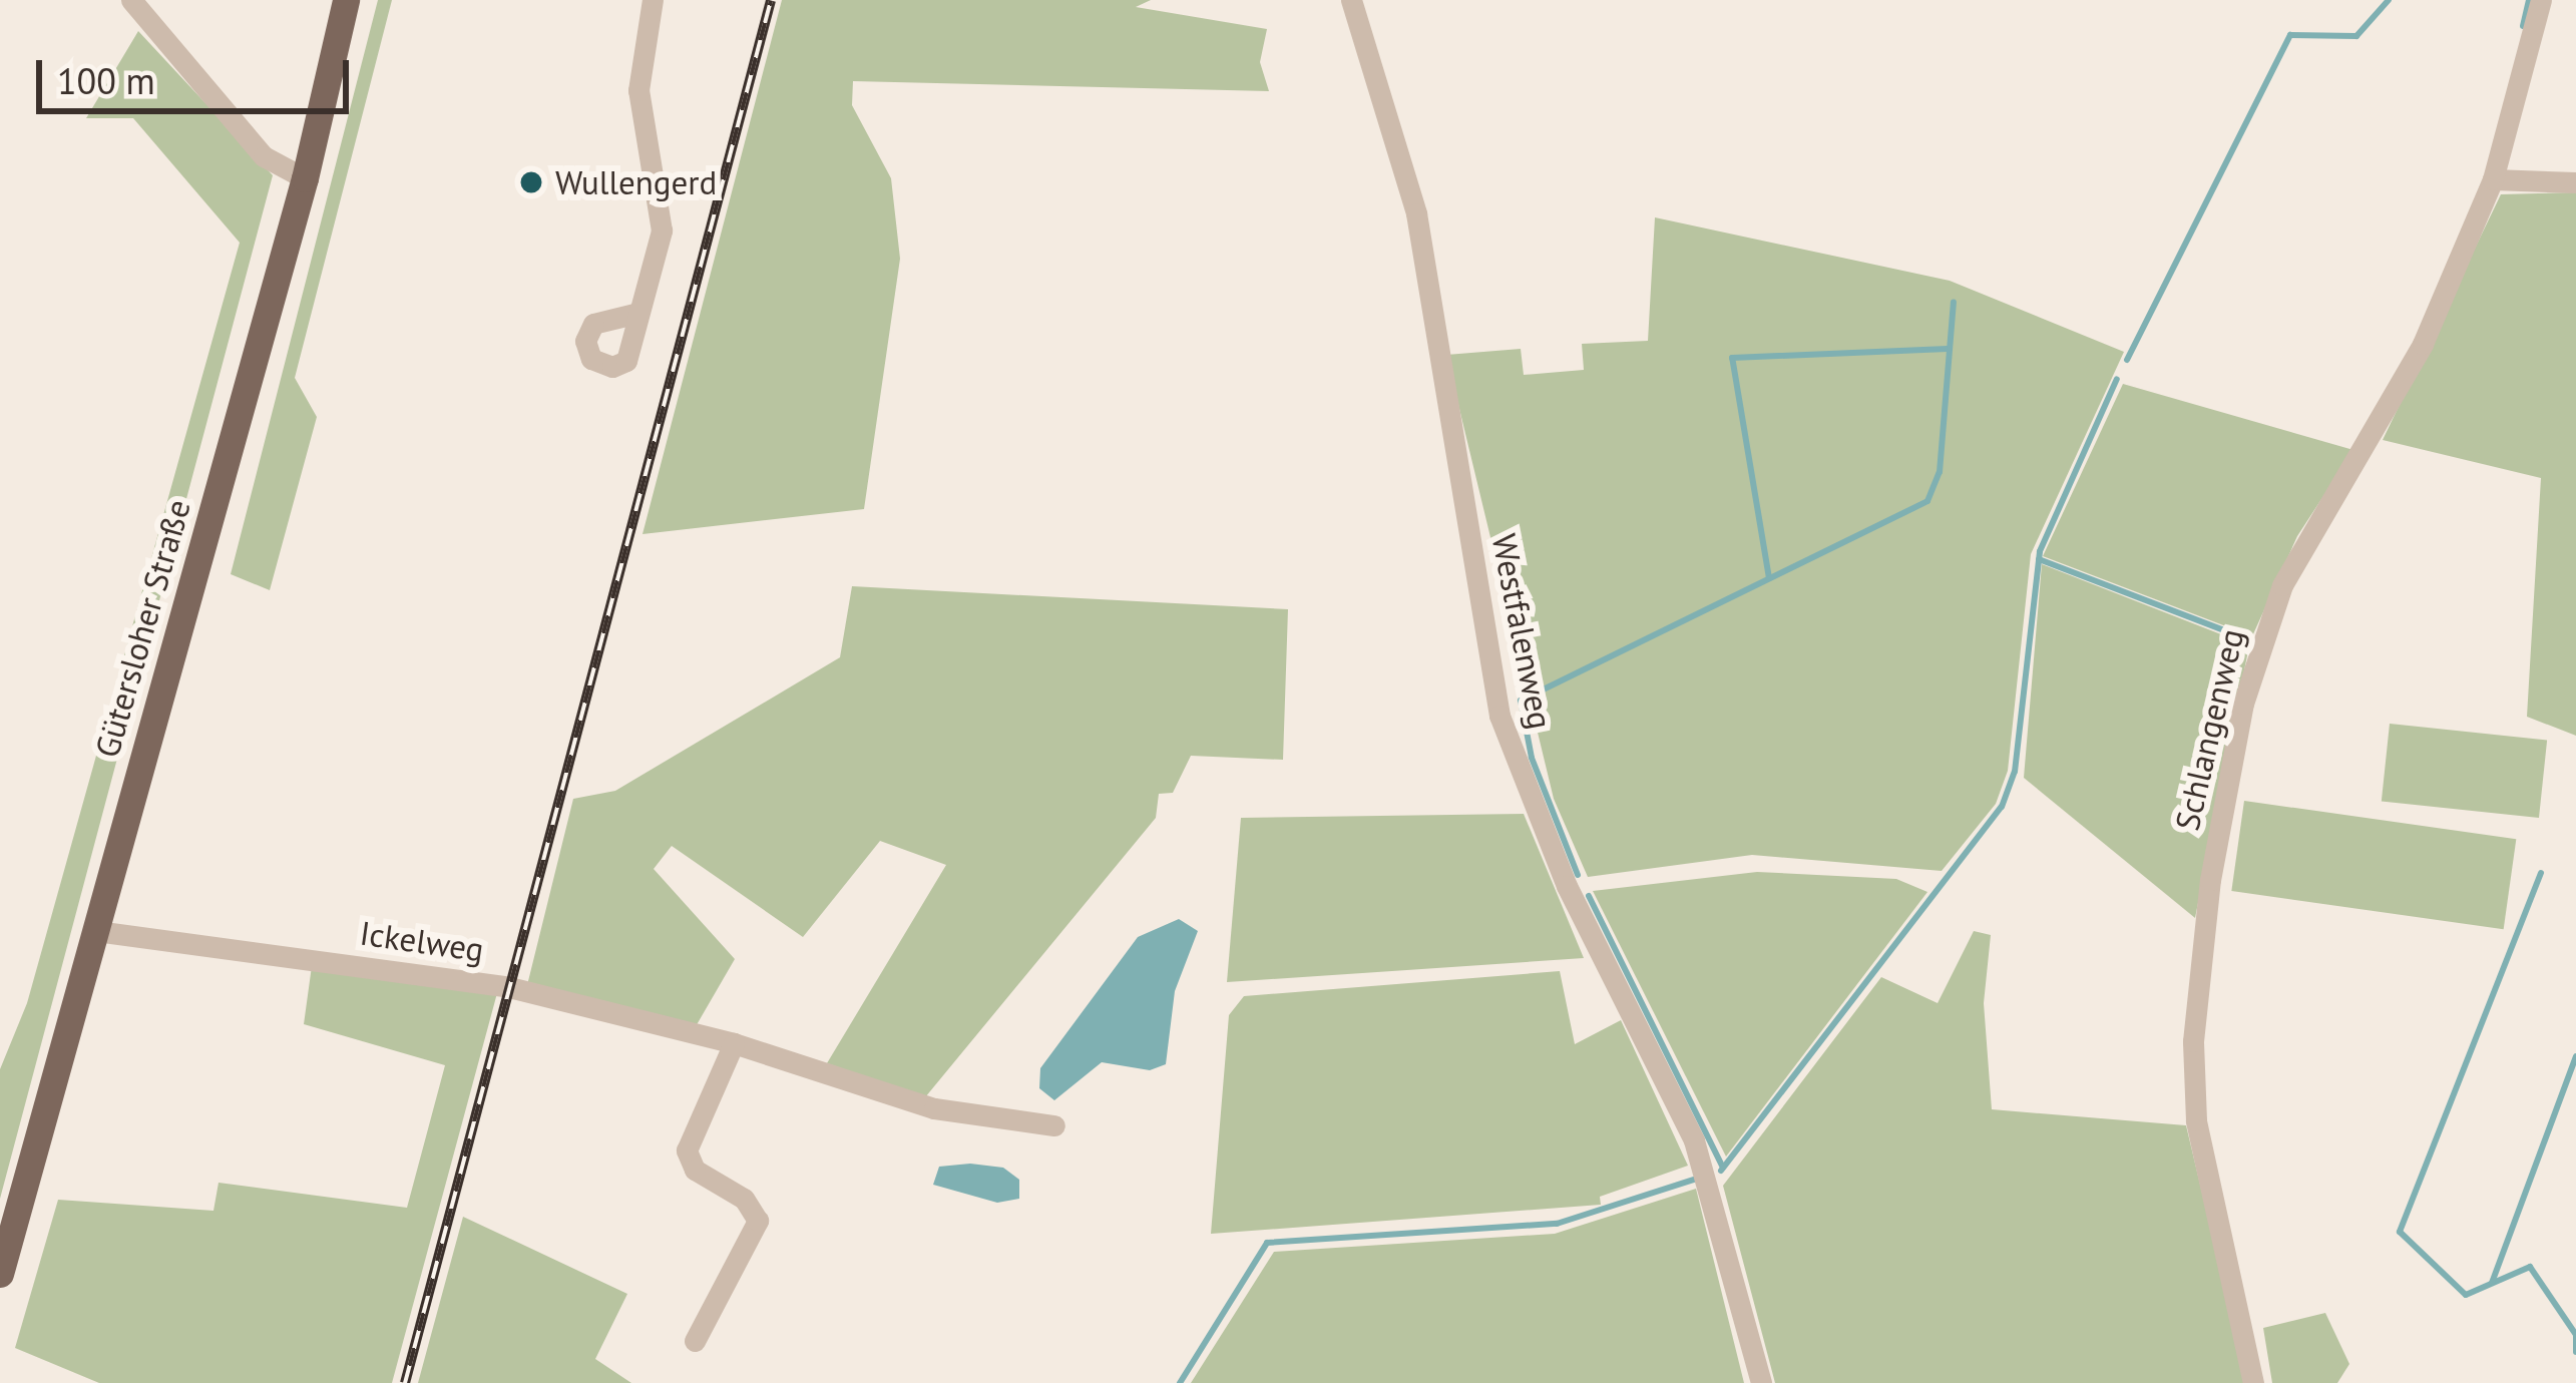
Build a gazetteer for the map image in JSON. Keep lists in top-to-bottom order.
{
  "streets": {
    "main road": ["Gütersloher Straße"],
    "street": ["Westfalenweg", "Schlangenweg", "Ickelweg"]
  },
  "crossings": [
    ["Gütersloher Straße", "Ickelweg"]
  ],
  "places": ["Wullengerd"],
  "scale_bar": "100 m"
}
